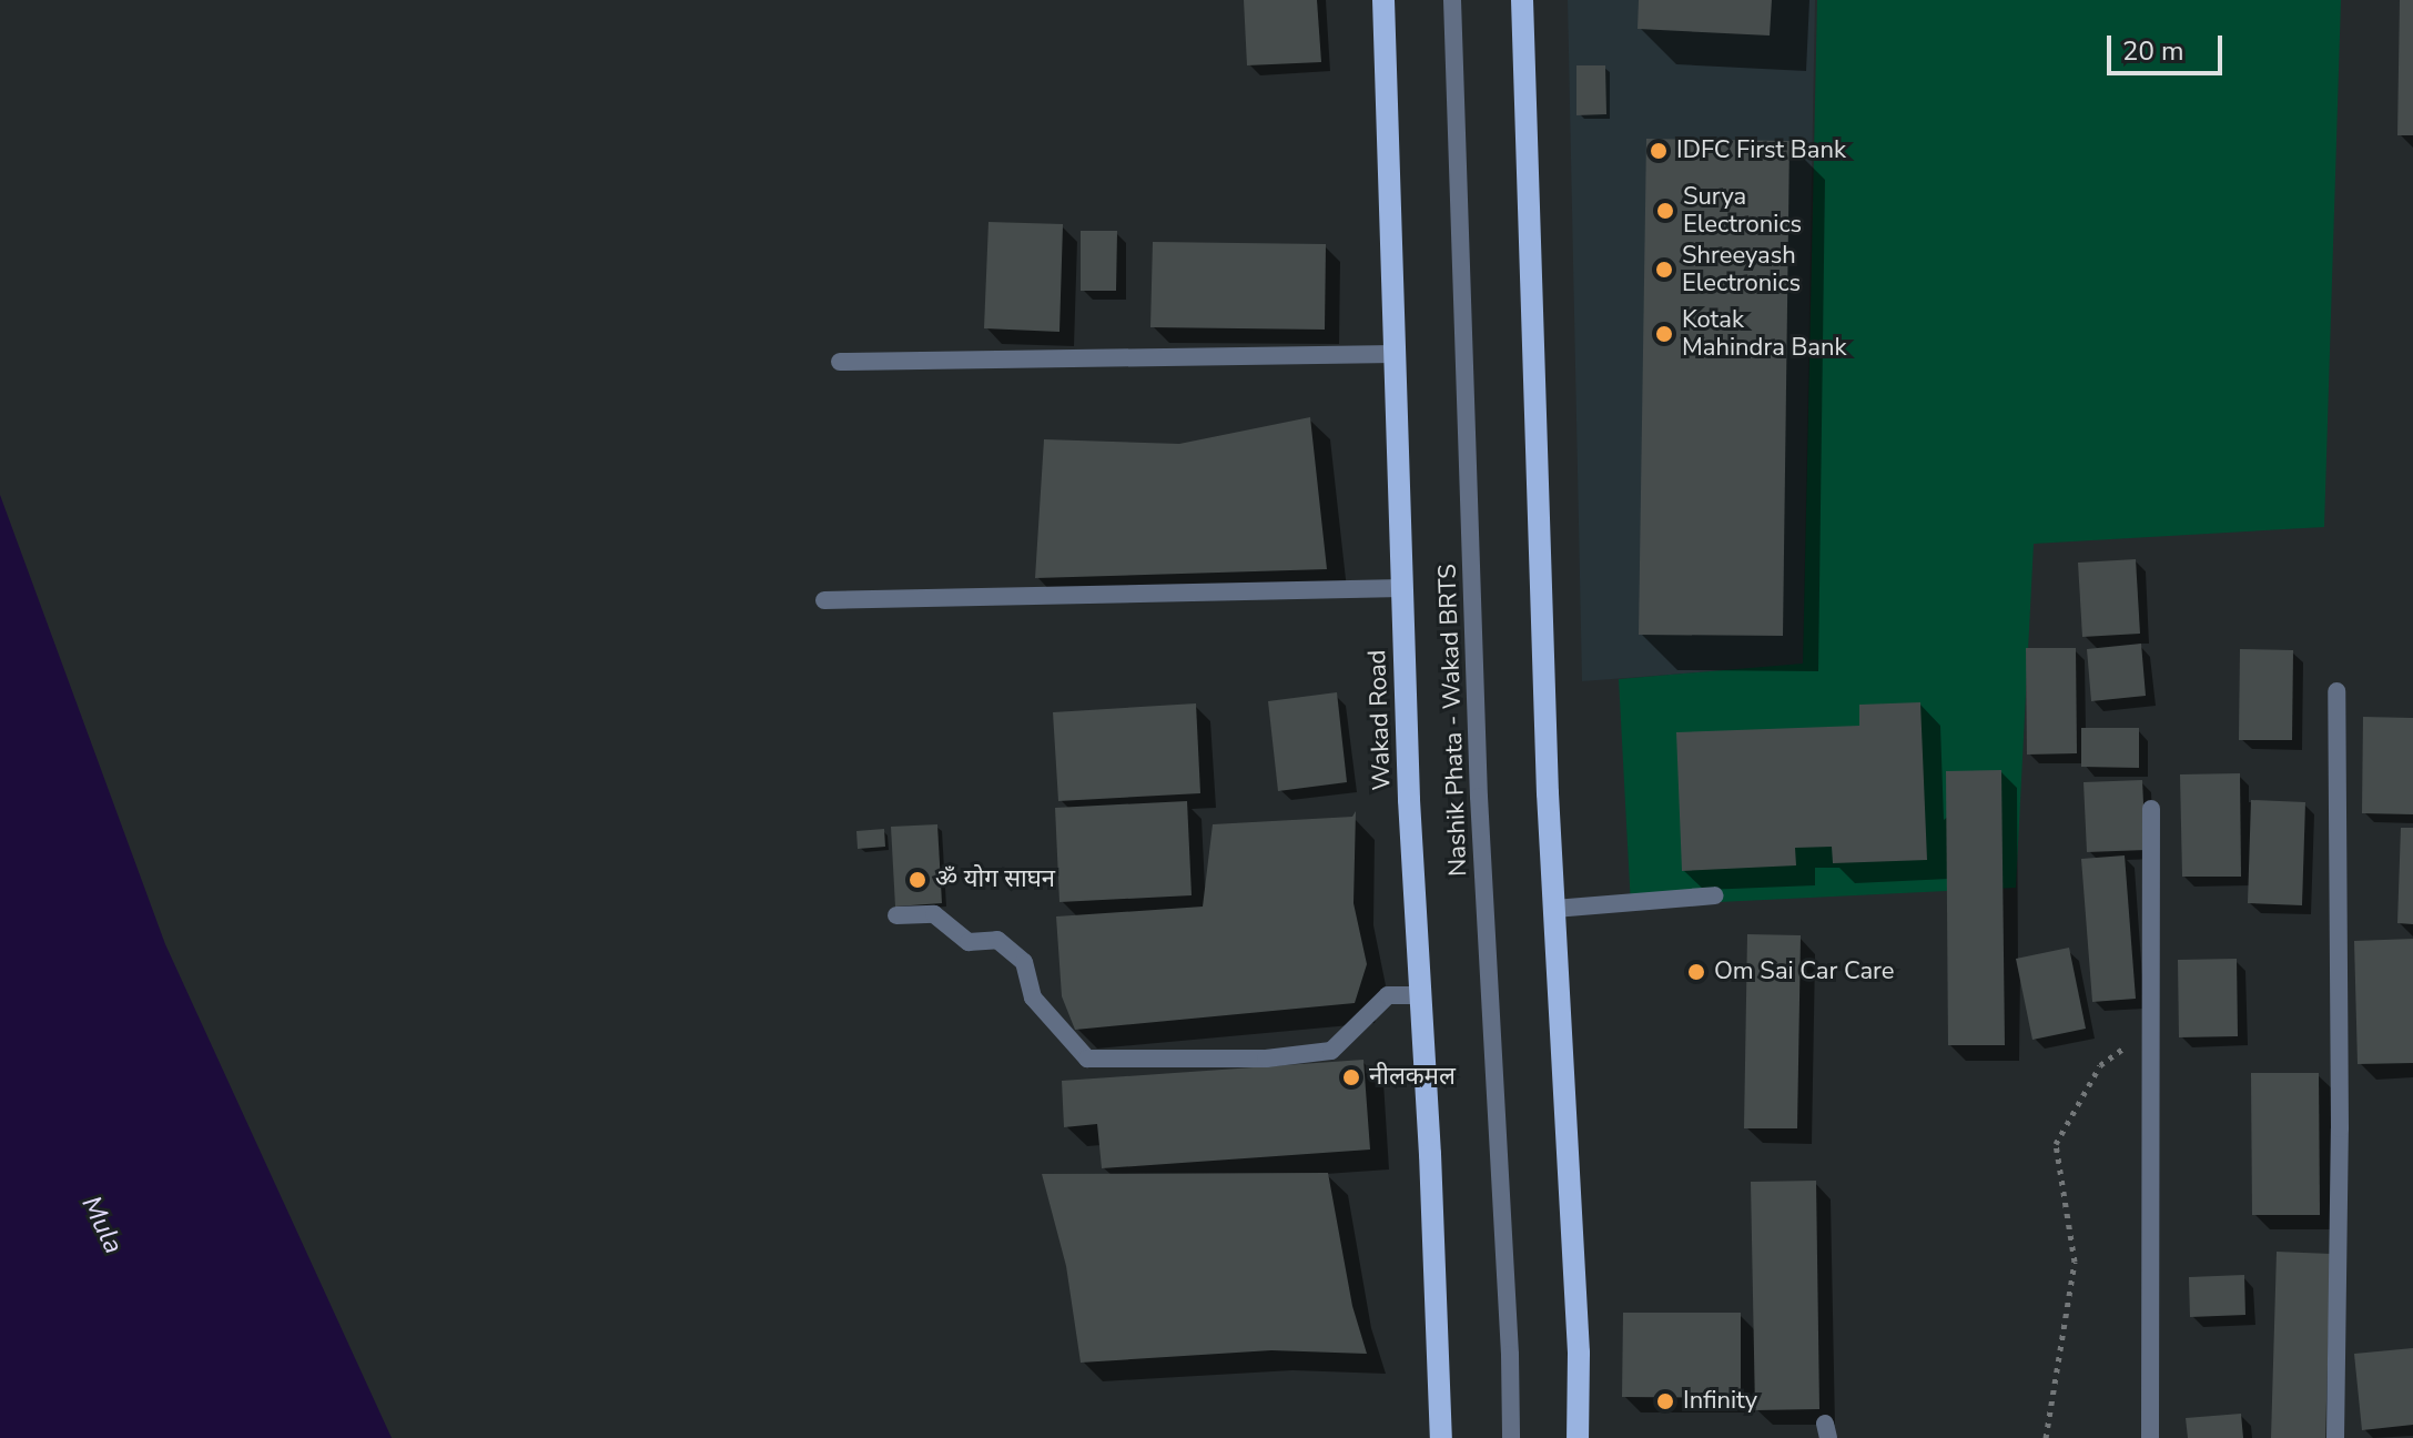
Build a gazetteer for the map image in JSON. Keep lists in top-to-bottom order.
{
  "streets": {
    "main road": ["Wakad Road"],
    "street": ["Nashik Phata - Wakad BRTS"]
  },
  "water": ["Mula"],
  "places": [
    "IDFC First Bank",
    "Surya Electronics",
    "Shreeyash Electronics",
    "Kotak Mahindra Bank",
    "ॐ योग साघन",
    "Om Sai Car Care",
    "नीलकमल",
    "Infinity"
  ],
  "scale_bar": "20 m"
}
